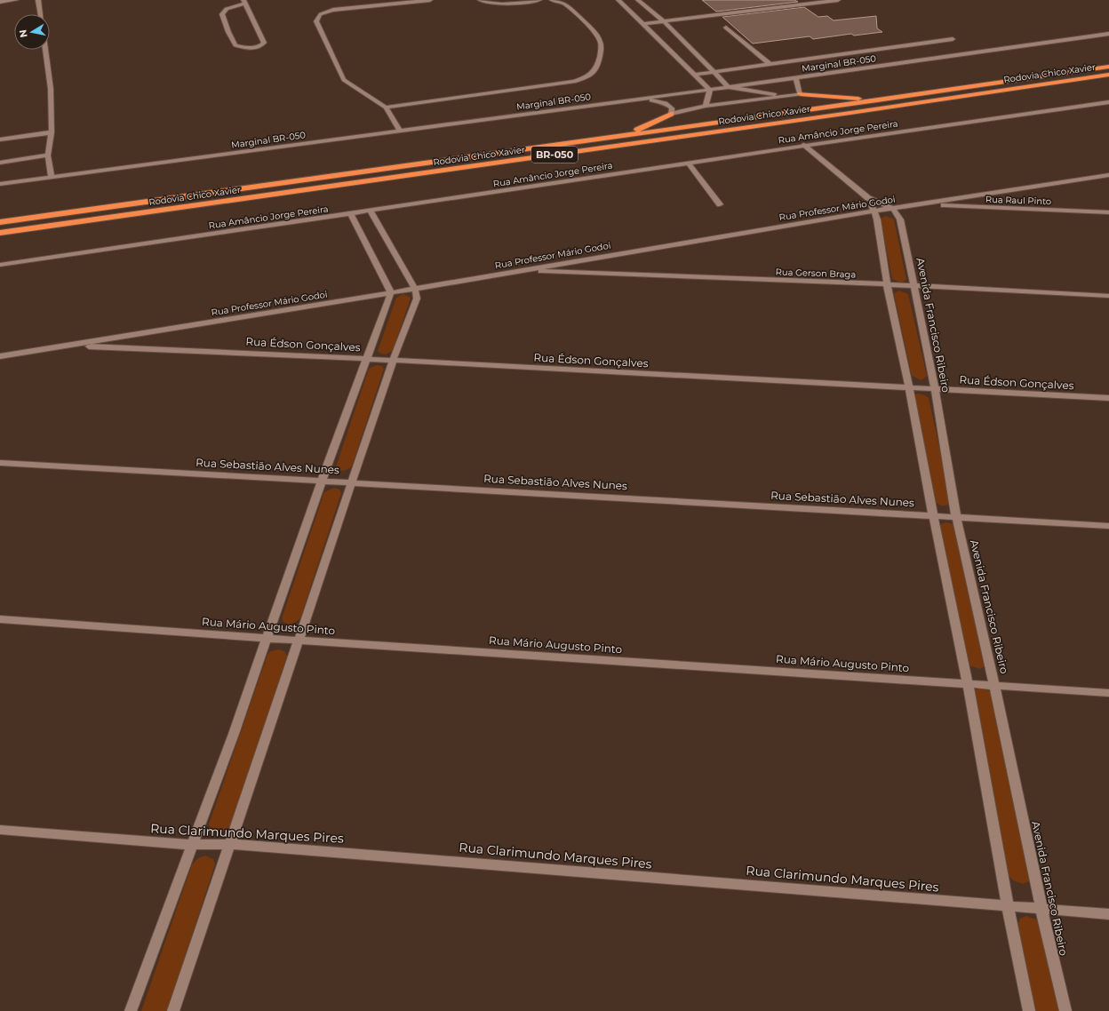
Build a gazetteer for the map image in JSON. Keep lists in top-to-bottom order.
{
  "streets": {
    "highway": ["Rodovia Chico Xavier", "BR-050"],
    "street": [
      "Marginal BR-050",
      "Rua Amâncio Jorge Pereira",
      "Rua Raul Pinto",
      "Rua Professor Mário Godoi",
      "Rua Gerson Braga",
      "Avenida Francisco Ribeiro",
      "Rua Édson Gonçalves",
      "Rua Sebastião Alves Nunes",
      "Rua Mário Augusto Pinto",
      "Rua Clarimundo Marques Pires"
    ]
  },
  "crossings": [
    ["Rua Raul Pinto", "Rua Professor Mário Godoi"],
    ["Rua Professor Mário Godoi", "Rua Gerson Braga"],
    ["Rua Professor Mário Godoi", "Avenida Francisco Ribeiro"],
    ["Rua Professor Mário Godoi", "Rua Édson Gonçalves"],
    ["Rua Gerson Braga", "Avenida Francisco Ribeiro"],
    ["Avenida Francisco Ribeiro", "Rua Édson Gonçalves"],
    ["Avenida Francisco Ribeiro", "Rua Sebastião Alves Nunes"],
    ["Avenida Francisco Ribeiro", "Rua Mário Augusto Pinto"],
    ["Avenida Francisco Ribeiro", "Rua Clarimundo Marques Pires"]
  ],
  "north": "left"
}
